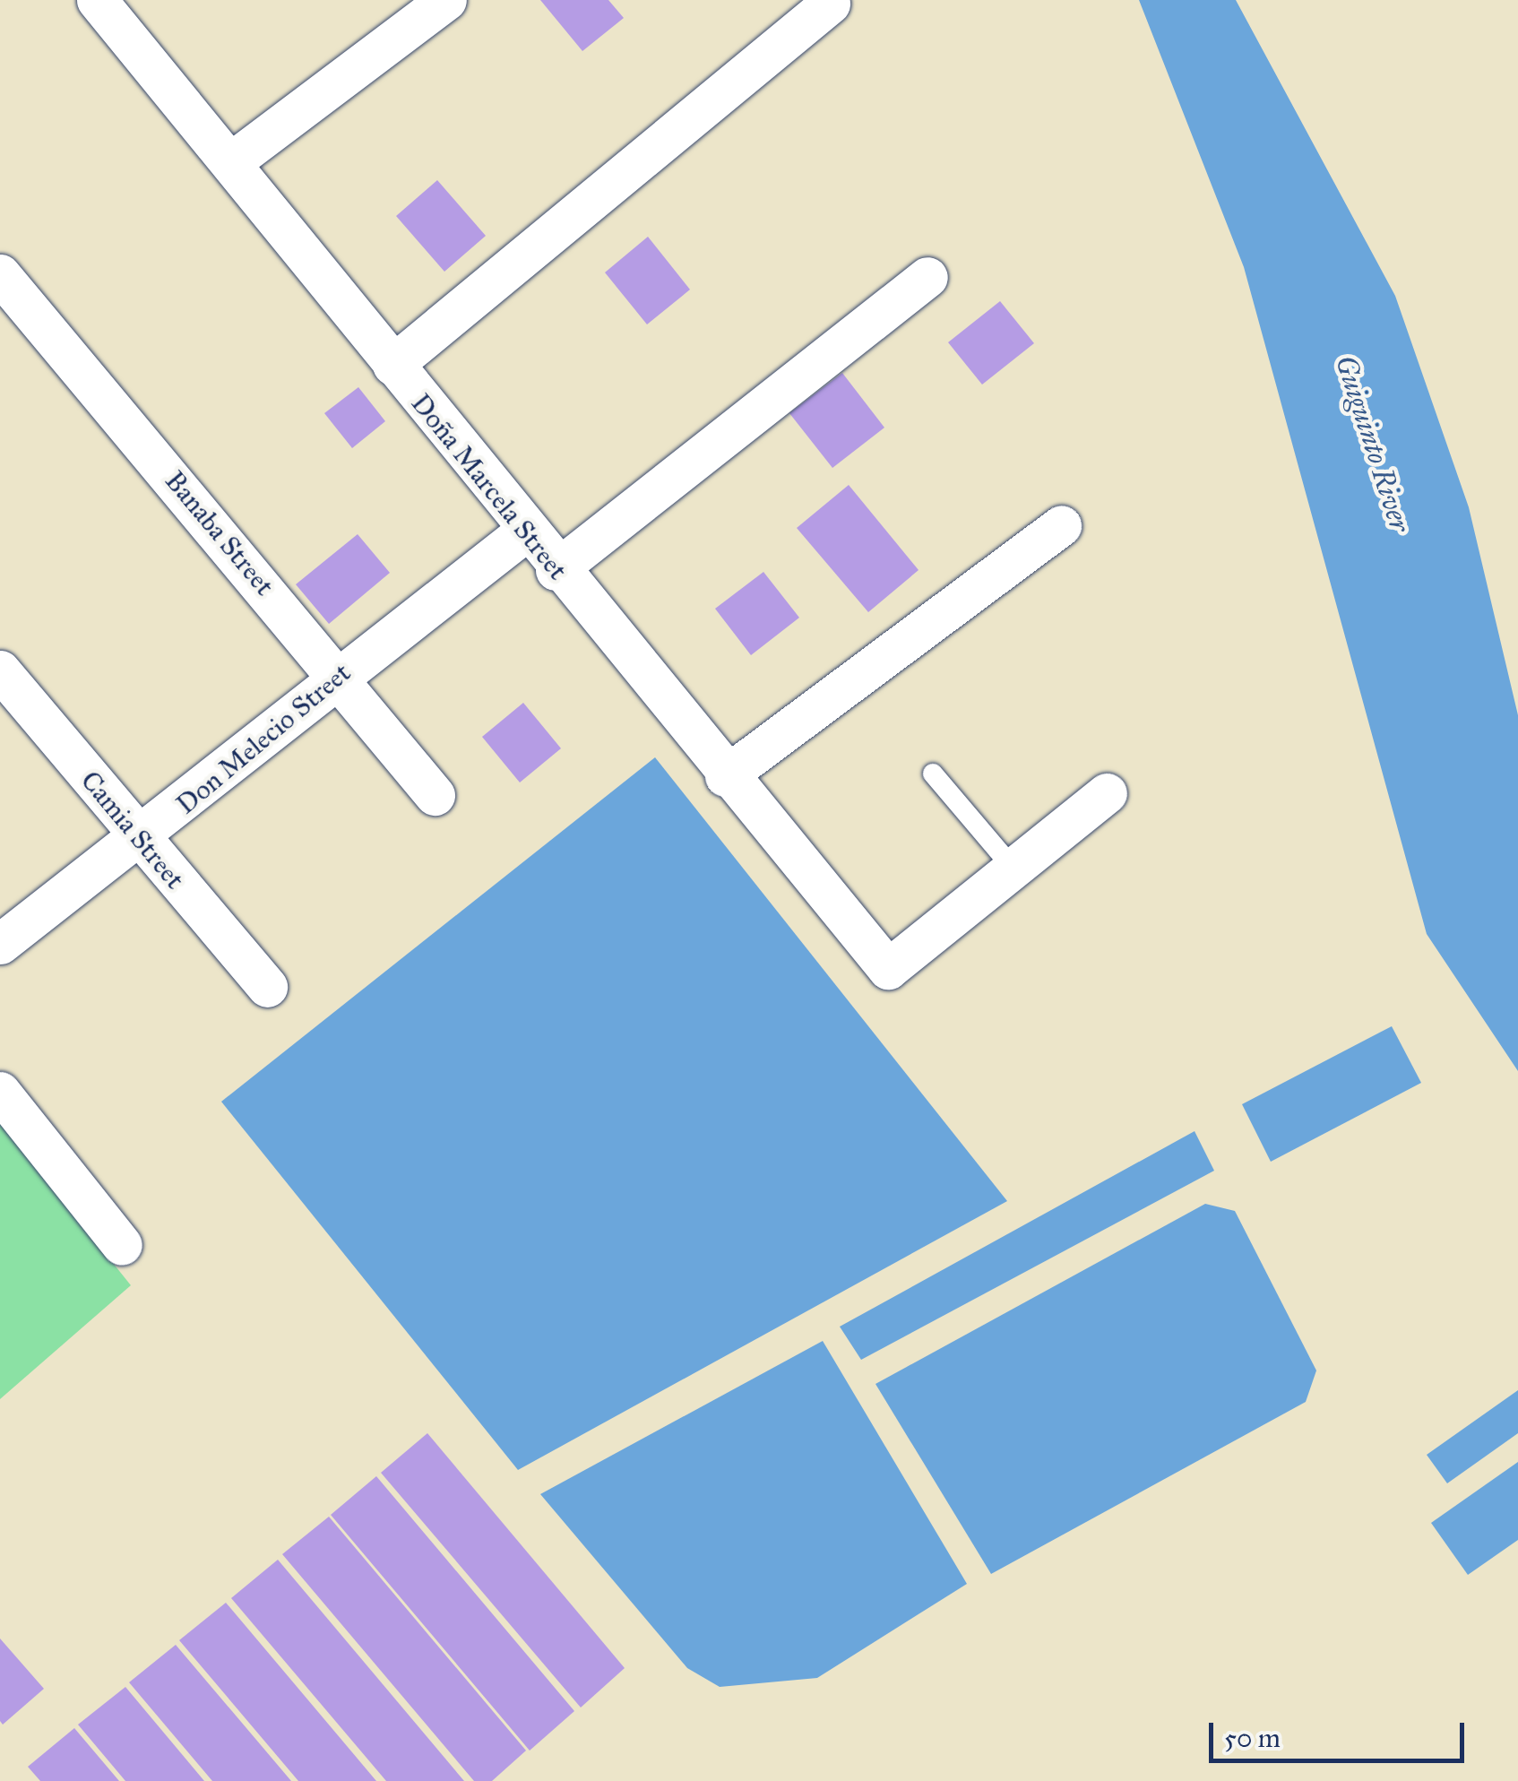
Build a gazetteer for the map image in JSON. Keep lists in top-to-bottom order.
{
  "streets": {
    "street": [
      "Doña Marcela Street",
      "Banaba Street",
      "Don Melecio Street",
      "Camia Street"
    ]
  },
  "crossings": [
    ["Doña Marcela Street", "Don Melecio Street"],
    ["Banaba Street", "Don Melecio Street"],
    ["Don Melecio Street", "Camia Street"]
  ],
  "water": ["Guiguinto River"],
  "scale_bar": "50 m"
}
